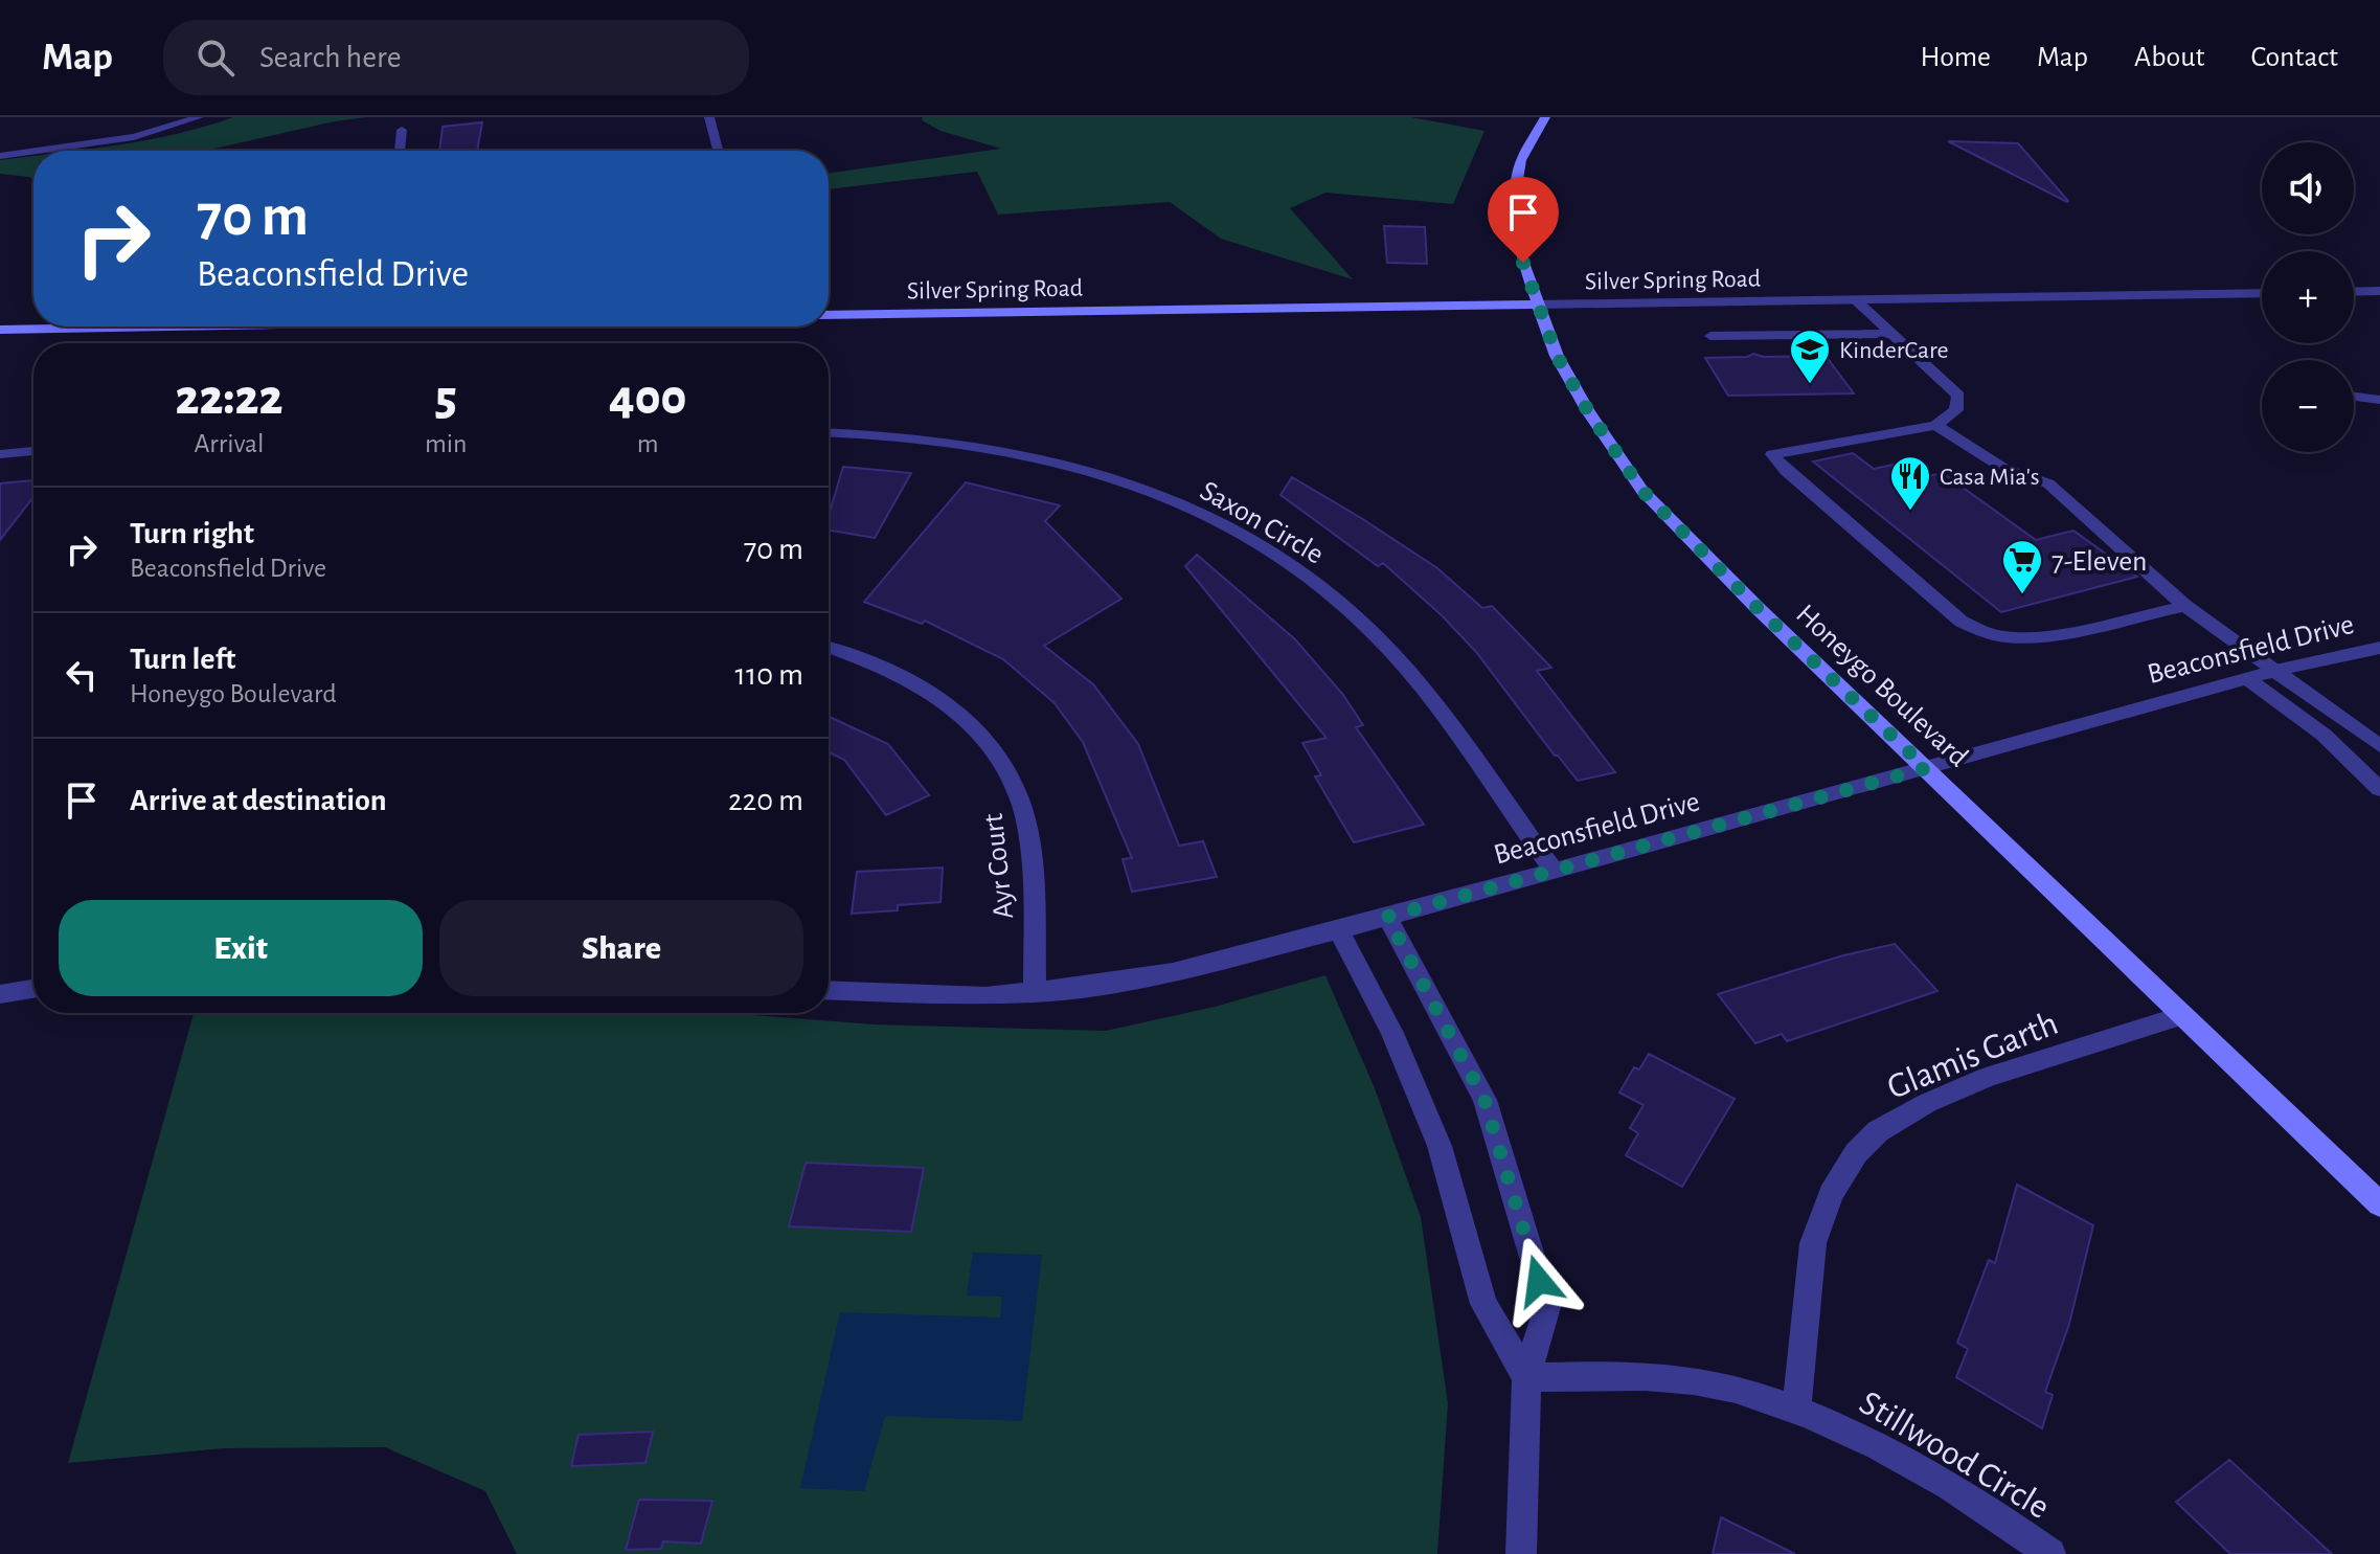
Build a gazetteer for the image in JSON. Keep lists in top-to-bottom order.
{
  "streets": {
    "main road": ["Silver Spring Road", "Honeygo Boulevard"],
    "street": [
      "Saxon Circle",
      "Beaconsfield Drive",
      "Ayr Court",
      "Glamis Garth",
      "Stillwood Circle"
    ]
  },
  "crossings": [
    ["Silver Spring Road", "Honeygo Boulevard"],
    ["Saxon Circle", "Beaconsfield Drive"],
    ["Beaconsfield Drive", "Honeygo Boulevard"],
    ["Beaconsfield Drive", "Ayr Court"],
    ["Honeygo Boulevard", "Glamis Garth"],
    ["Glamis Garth", "Stillwood Circle"]
  ],
  "places": {
    "school or university": ["KinderCare"],
    "restaurant": ["Casa Mia's"],
    "supermarket": ["7-Eleven"]
  },
  "page": {
    "header": "Map",
    "search": "Search here",
    "nav": [
      "Home",
      "Map",
      "About",
      "Contact"
    ],
    "map_buttons": ["+", "−"],
    "turn": ["70 m", "Beaconsfield Drive"],
    "eta": [
      "22:22",
      "Arrival",
      "5",
      "min",
      "400",
      "m"
    ],
    "list": [
      {
        "name": "Turn right",
        "note": "Beaconsfield Drive",
        "value": "70 m"
      },
      {
        "name": "Turn left",
        "note": "Honeygo Boulevard",
        "value": "110 m"
      },
      {
        "name": "Arrive at destination",
        "value": "220 m"
      }
    ],
    "buttons": ["Exit", "Share"]
  }
}
